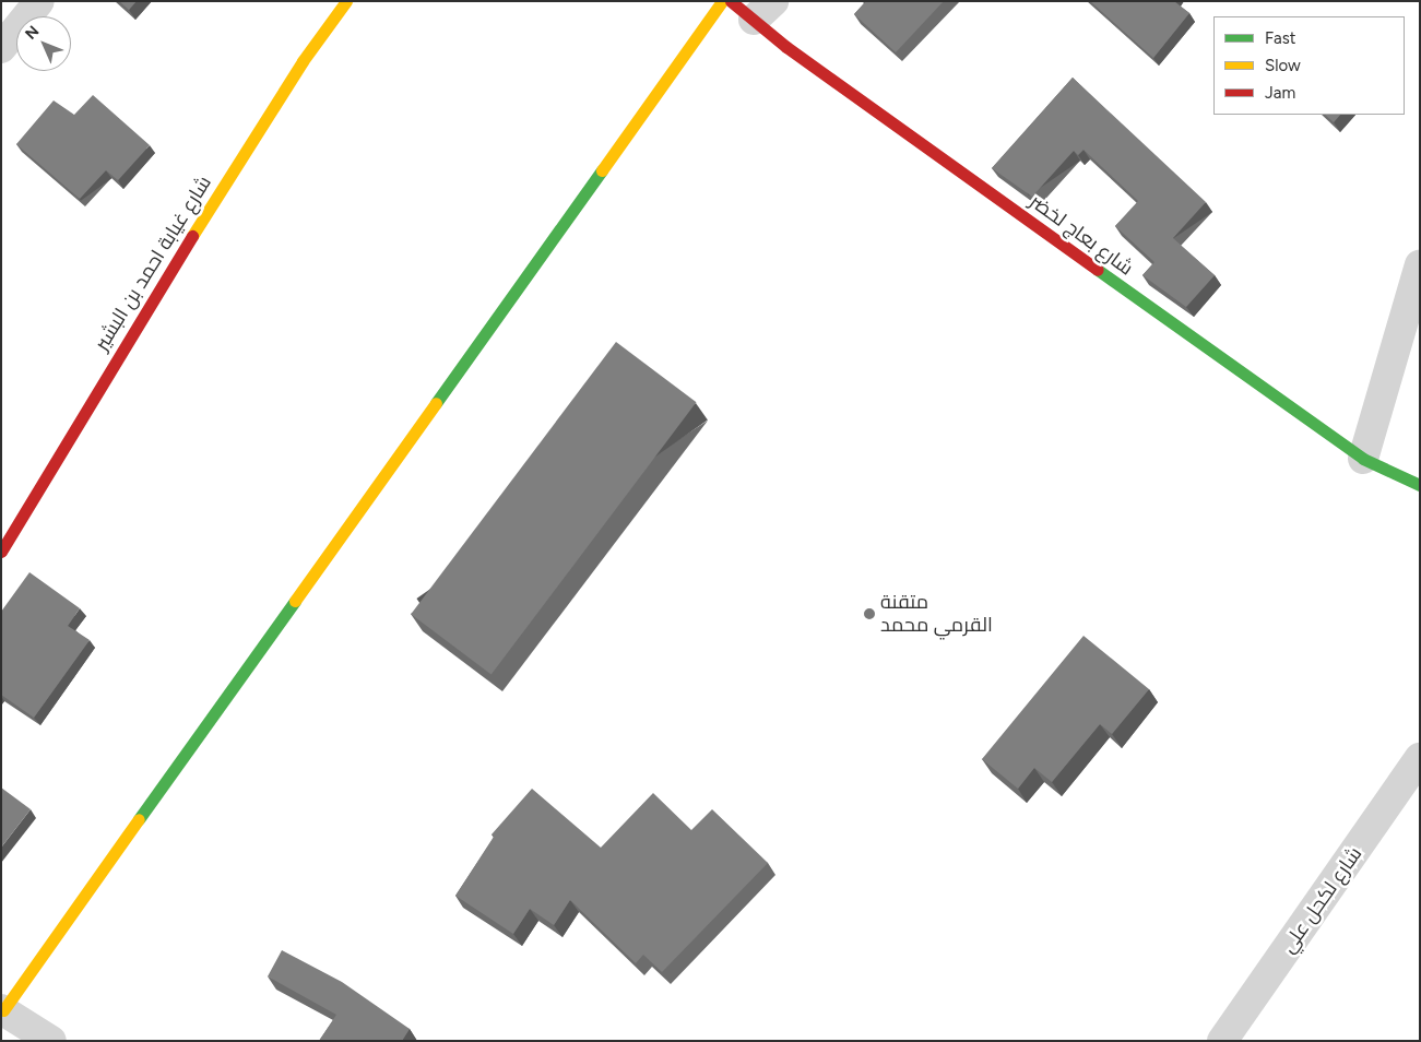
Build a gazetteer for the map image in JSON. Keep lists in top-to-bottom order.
{
  "streets": {
    "street": ["شارع بعاج لخضر", "شارع غيابة احمد بن البشير", "شارع لكحل علي"]
  },
  "places": ["متقنة القرمي محمد"],
  "legend": ["Fast", "Slow", "Jam"],
  "north": "top left"
}
